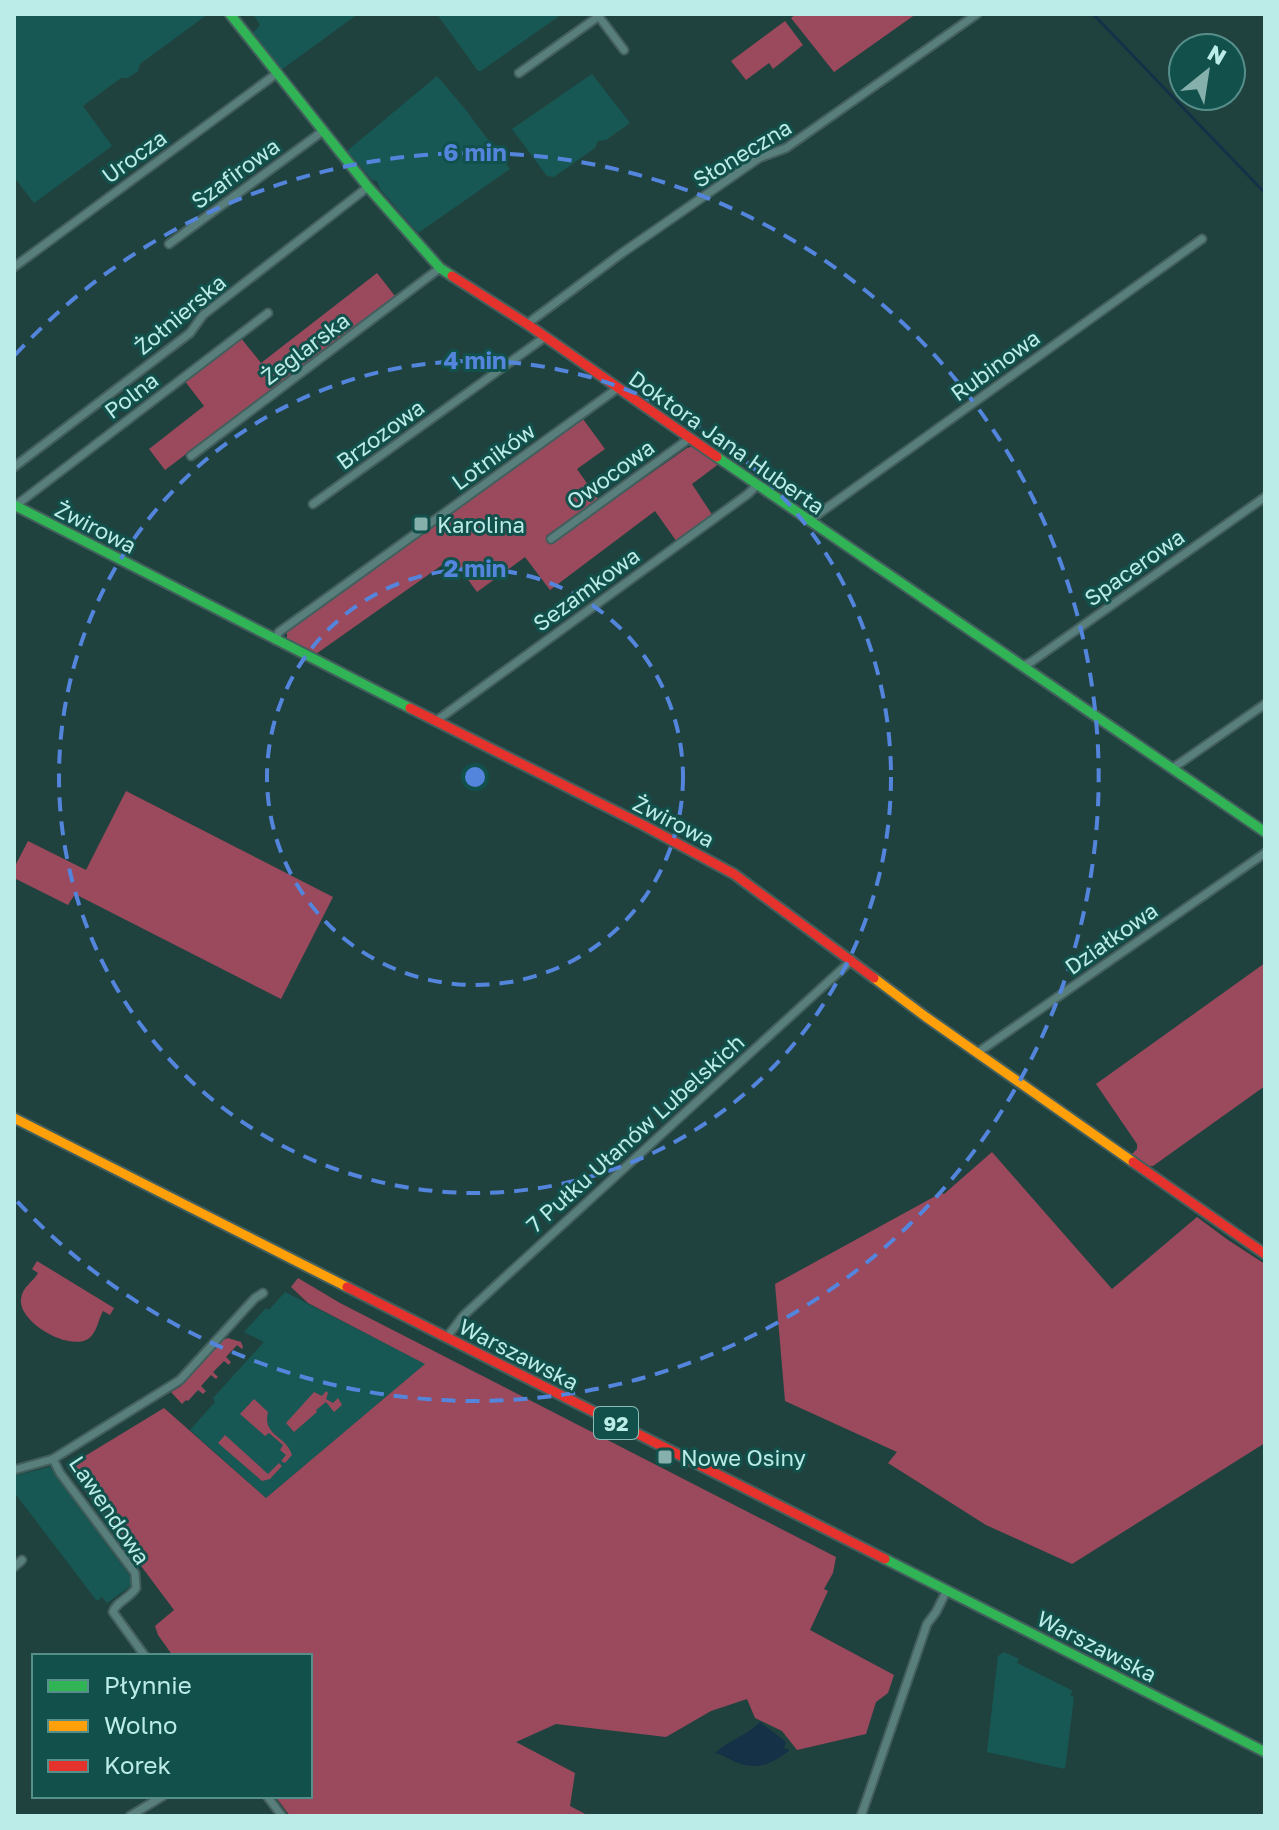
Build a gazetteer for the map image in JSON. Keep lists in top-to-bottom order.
{
  "streets": {
    "street": [
      "Słoneczna",
      "Urocza",
      "Szafirowa",
      "Żołnierska",
      "Żeglarska",
      "Rubinowa",
      "Polna",
      "Brzozowa",
      "Doktora Jana Huberta",
      "Lotników",
      "Owocowa",
      "Żwirowa",
      "Spacerowa",
      "Sezamkowa",
      "Działkowa",
      "7 Pułku Ułanów Lubelskich",
      "Warszawska",
      "92",
      "Lawendowa"
    ]
  },
  "crossings": [
    ["Słoneczna", "Doktora Jana Huberta"],
    ["Urocza", "Doktora Jana Huberta"],
    ["Szafirowa", "Doktora Jana Huberta"],
    ["Żołnierska", "Doktora Jana Huberta"],
    ["Żeglarska", "Doktora Jana Huberta"],
    ["Rubinowa", "Doktora Jana Huberta"],
    ["Polna", "Żwirowa"],
    ["Brzozowa", "Doktora Jana Huberta"],
    ["Doktora Jana Huberta", "Lotników"],
    ["Doktora Jana Huberta", "Owocowa"],
    ["Doktora Jana Huberta", "Spacerowa"],
    ["Doktora Jana Huberta", "Sezamkowa"],
    ["Lotników", "Żwirowa"],
    ["Żwirowa", "Sezamkowa"],
    ["Żwirowa", "Działkowa"],
    ["Żwirowa", "7 Pułku Ułanów Lubelskich"],
    ["7 Pułku Ułanów Lubelskich", "Warszawska"]
  ],
  "places": {
    "transit": ["Karolina", "Nowe Osiny"]
  },
  "legend": ["Płynnie", "Wolno", "Korek"],
  "north": "top right",
  "rings": ["6 min", "4 min", "2 min"]
}
